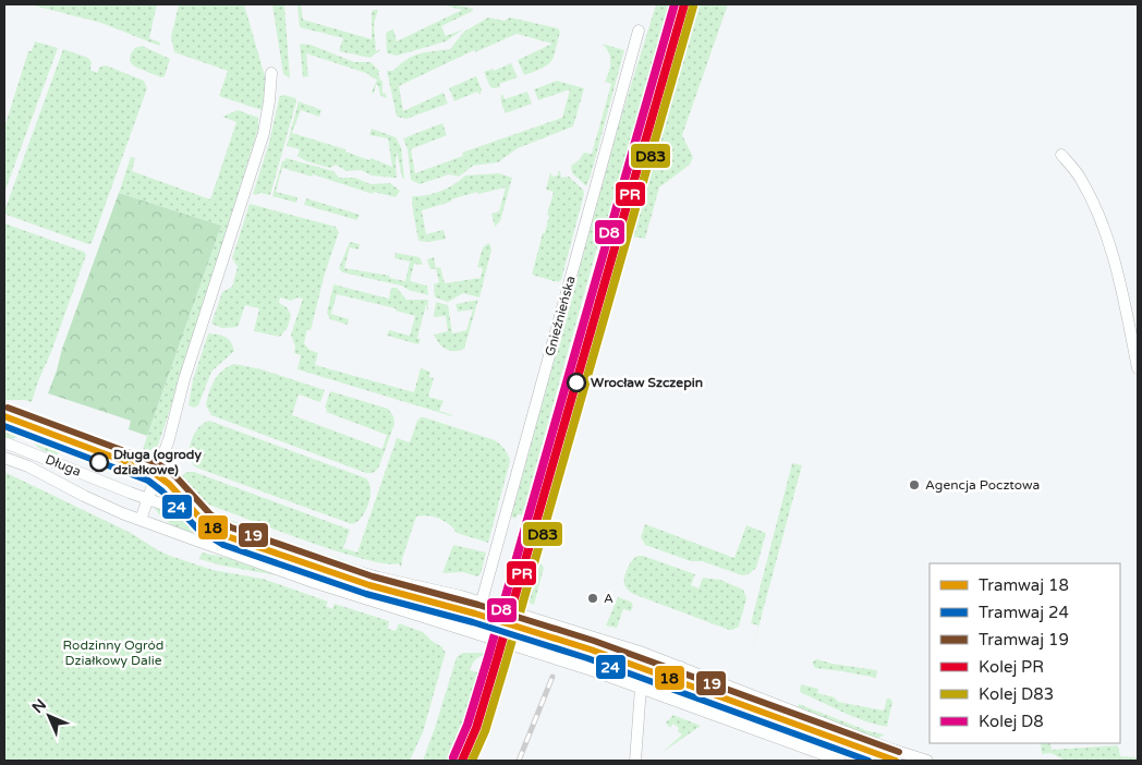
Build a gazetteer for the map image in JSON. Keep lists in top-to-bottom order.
{
  "streets": {
    "street": ["Gnieźnieńska", "Długa"]
  },
  "crossings": [
    ["Gnieźnieńska", "Długa"]
  ],
  "parks": ["Rodzinny Ogród Działkowy Dalie"],
  "places": [
    "Wrocław Szczepin",
    "Długa (ogrody działkowe)",
    "Agencja Pocztowa",
    "A"
  ],
  "lines": [
    "rail line PR",
    "rail line D8",
    "rail line D83",
    "tram line 19",
    "tram line 18",
    "tram line 24"
  ],
  "legend": [
    "Tramwaj 18",
    "Tramwaj 24",
    "Tramwaj 19",
    "Kolej PR",
    "Kolej D83",
    "Kolej D8"
  ],
  "north": "top left"
}
